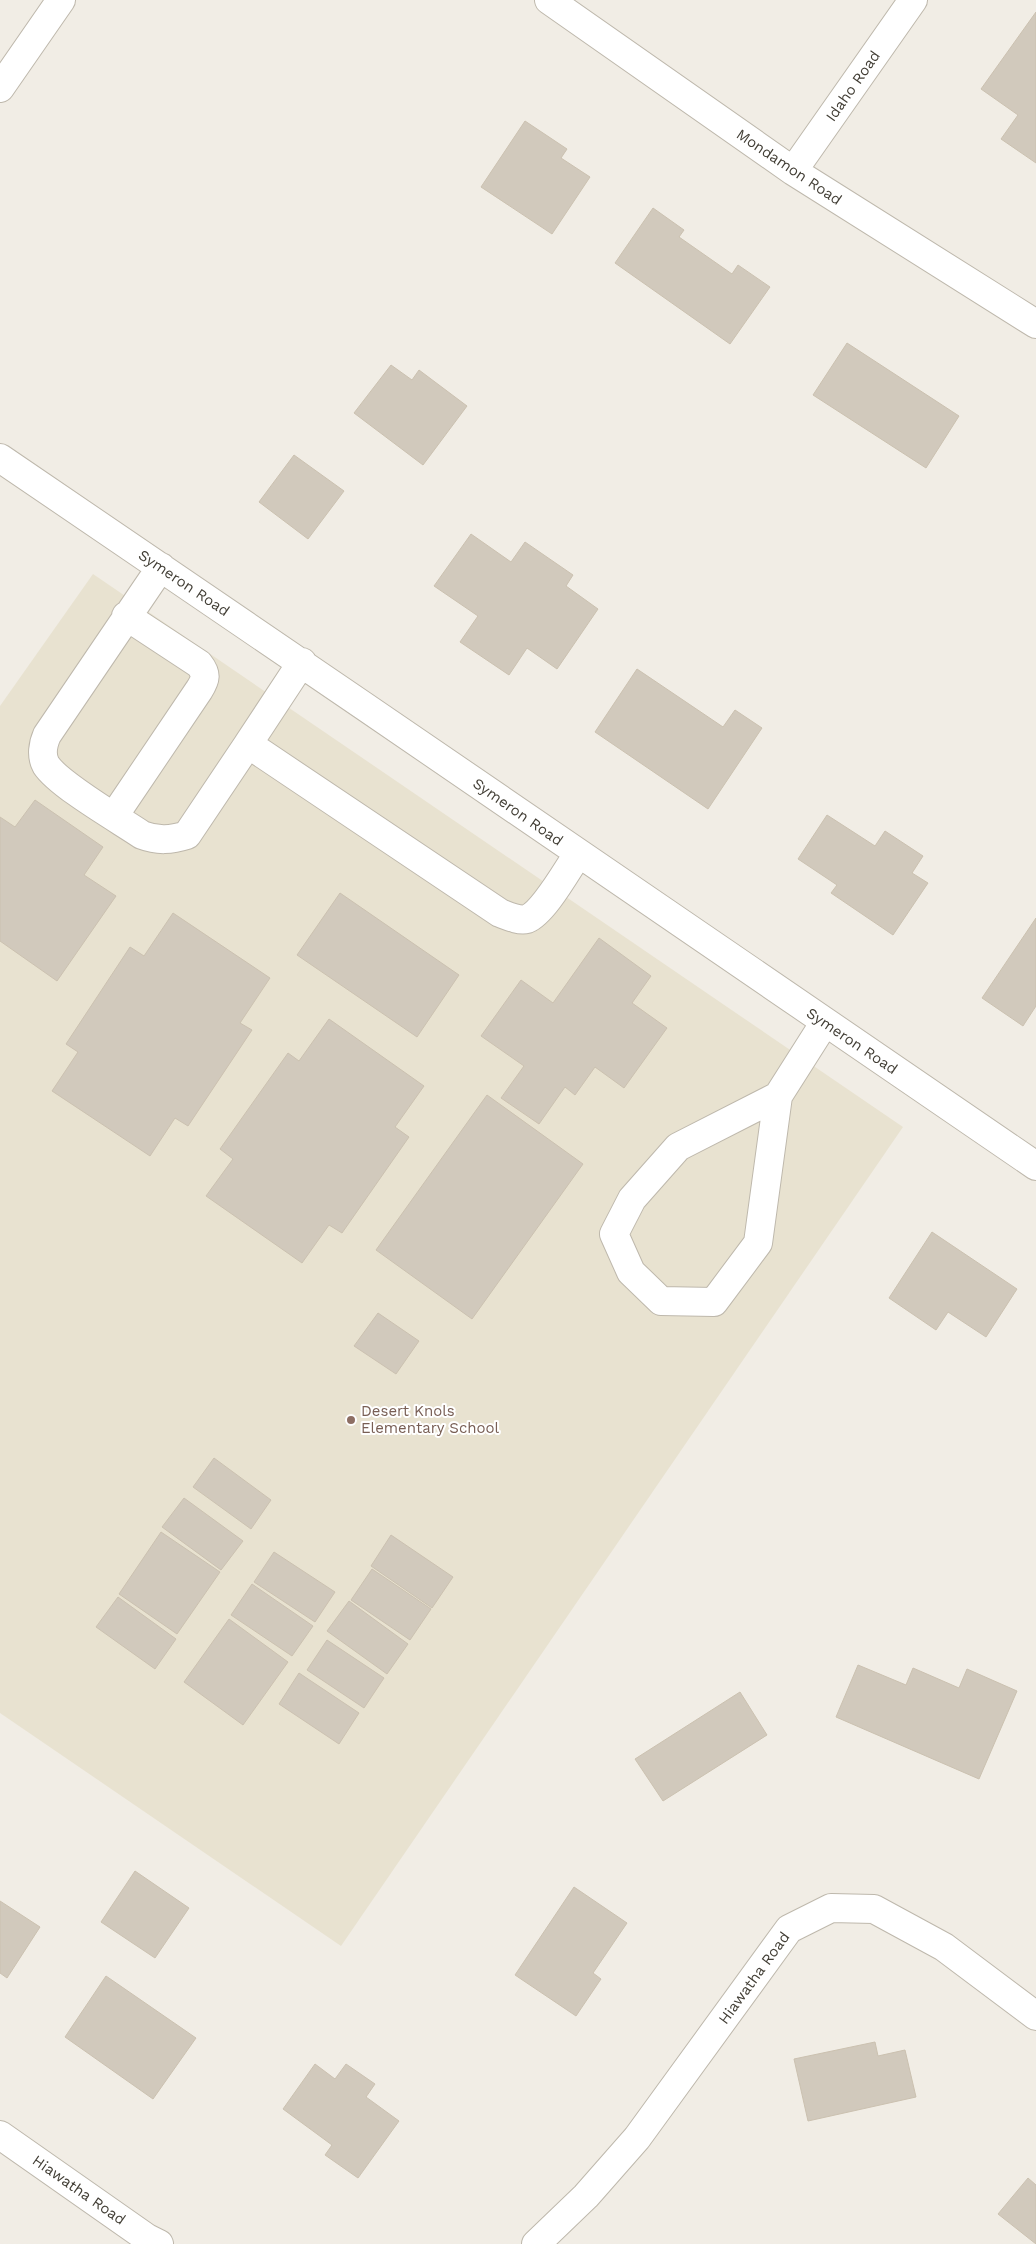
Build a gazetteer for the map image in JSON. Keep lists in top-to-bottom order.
{
  "streets": {
    "street": [
      "Idaho Road",
      "Mondamon Road",
      "Symeron Road",
      "Hiawatha Road"
    ]
  },
  "crossings": [
    ["Idaho Road", "Mondamon Road"]
  ],
  "places": ["Desert Knols Elementary School"]
}
